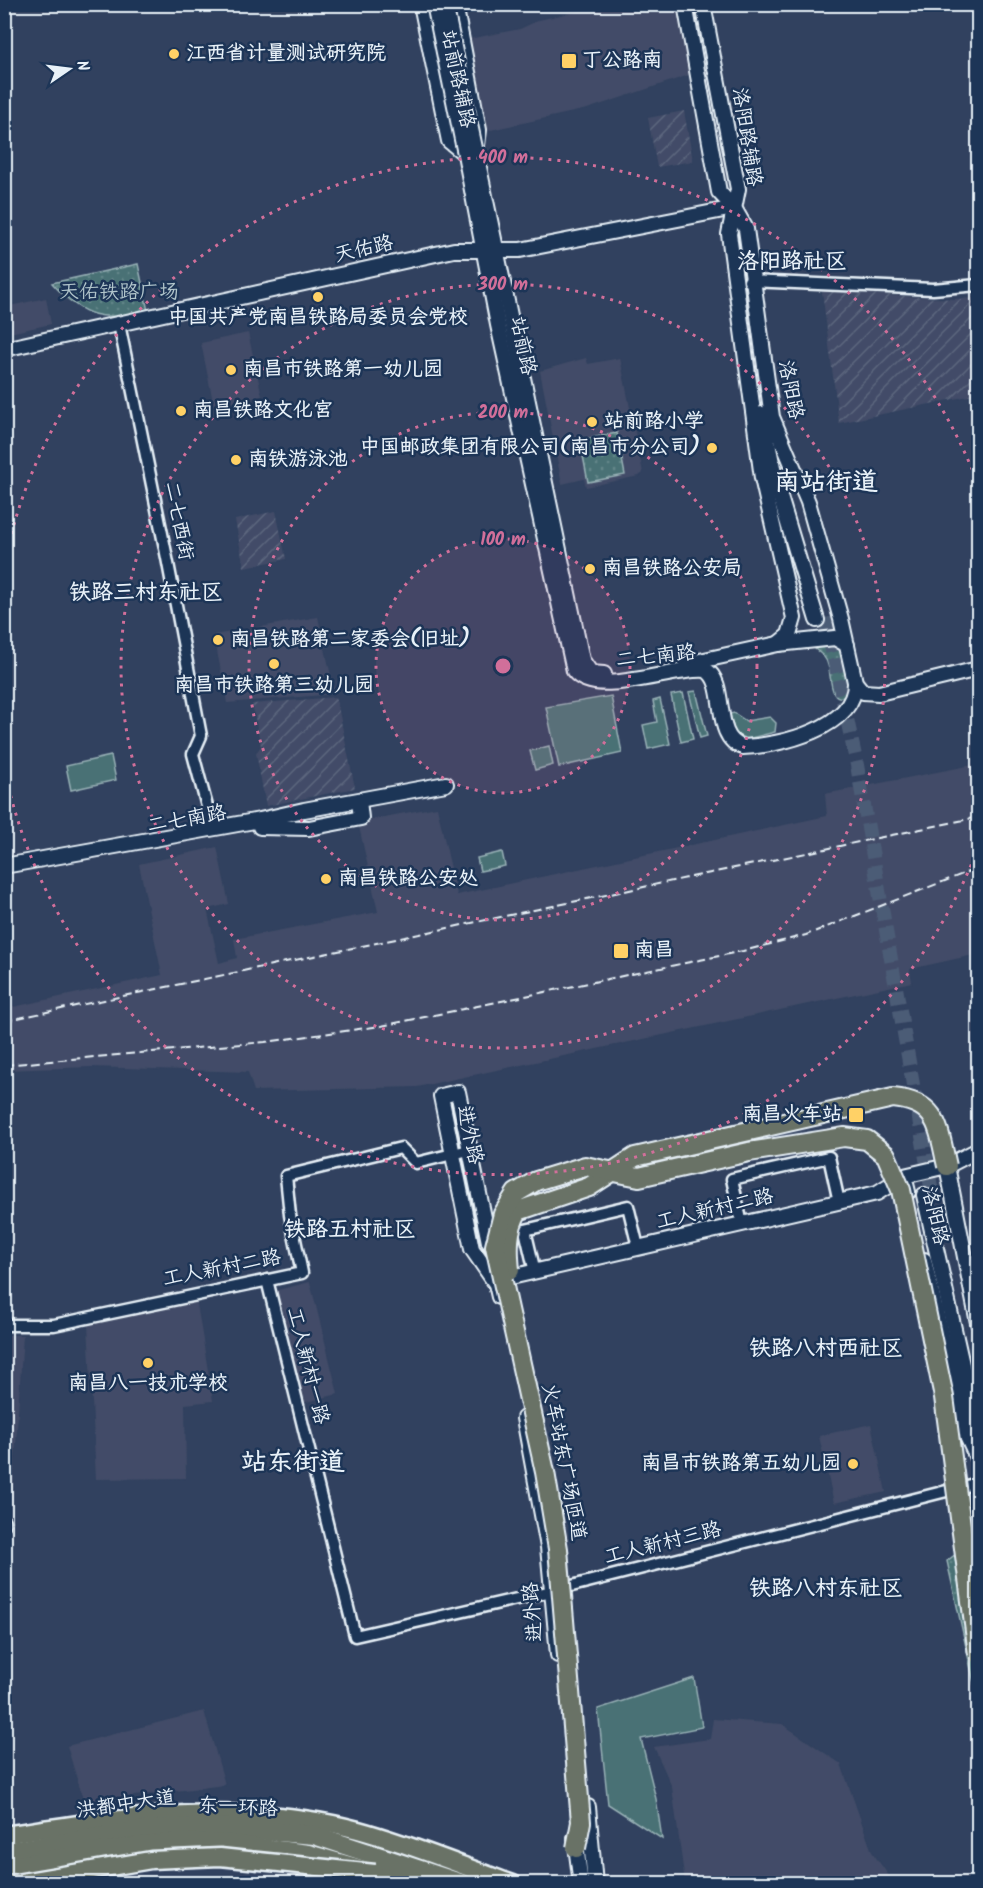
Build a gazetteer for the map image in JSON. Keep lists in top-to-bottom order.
{
  "streets": {
    "highway": ["火车站东广场匝道", "东一环路"],
    "main road": ["洪都中大道"],
    "street": [
      "站前路辅路",
      "洛阳路辅路",
      "天佑路",
      "站前路",
      "洛阳路",
      "二七西街",
      "二七南路",
      "进外路",
      "工人新村二路",
      "工人新村一路",
      "工人新村三路"
    ]
  },
  "crossings": [
    ["站前路辅路", "站前路"],
    ["洛阳路辅路", "天佑路"],
    ["洛阳路辅路", "洛阳路"],
    ["天佑路", "站前路"],
    ["天佑路", "洛阳路"],
    ["天佑路", "二七西街"],
    ["站前路", "二七南路"],
    ["洛阳路", "二七南路"],
    ["洛阳路", "工人新村二路"],
    ["二七西街", "二七南路"],
    ["进外路", "工人新村二路"],
    ["进外路", "火车站东广场匝道"],
    ["进外路", "工人新村三路"],
    ["工人新村二路", "工人新村一路"],
    ["工人新村一路", "工人新村三路"]
  ],
  "districts": [
    "洛阳路社区",
    "南站街道",
    "铁路三村东社区",
    "铁路五村社区",
    "铁路八村西社区",
    "站东街道",
    "铁路八村东社区"
  ],
  "parks": ["天佑铁路广场"],
  "places": {
    "other": [
      "江西省计量测试研究院",
      "中国共产党南昌铁路局委员会党校",
      "南昌市铁路第一幼儿园",
      "南昌铁路文化宫",
      "站前路小学",
      "中国邮政集团有限公司(南昌市分公司)",
      "南铁游泳池",
      "南昌铁路公安局",
      "南昌铁路第二家委会(旧址)",
      "南昌市铁路第三幼儿园",
      "南昌铁路公安处",
      "南昌八一技术学校",
      "南昌市铁路第五幼儿园"
    ],
    "transit": ["丁公路南", "南昌", "南昌火车站"]
  },
  "north": "right",
  "rings": [
    "400 m",
    "300 m",
    "200 m",
    "100 m"
  ]
}
